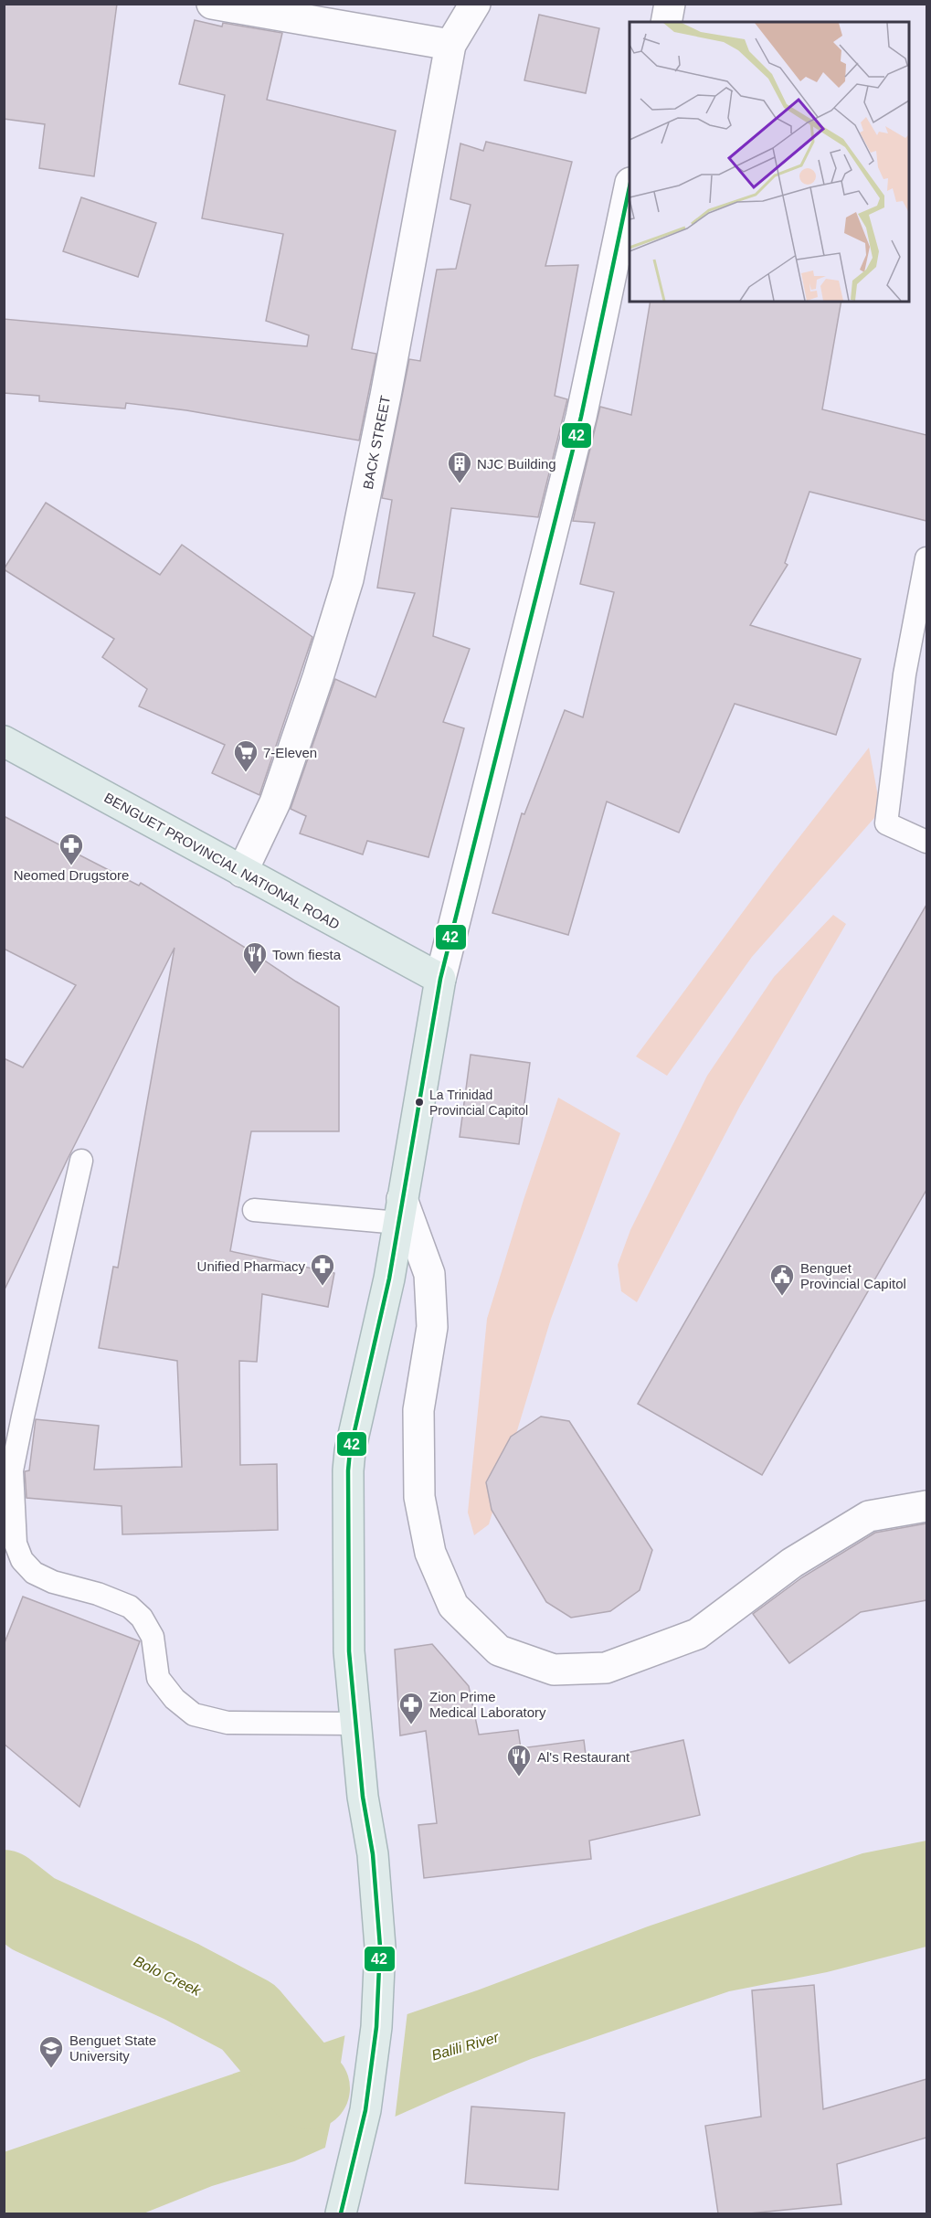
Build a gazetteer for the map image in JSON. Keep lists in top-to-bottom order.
{
  "streets": {
    "highway": ["BENGUET PROVINCIAL NATIONAL ROAD"],
    "street": ["BACK STREET"]
  },
  "crossings": [
    ["BACK STREET", "BENGUET PROVINCIAL NATIONAL ROAD"]
  ],
  "water": ["Bolo Creek", "Balili River"],
  "places": {
    "building": ["NJC Building"],
    "supermarket": ["7-Eleven"],
    "pharmacy": ["Neomed Drugstore", "Unified Pharmacy", "Zion Prime Medical Laboratory"],
    "restaurant": ["Town fiesta", "Al's Restaurant"],
    "other": ["La Trinidad Provincial Capitol"],
    "public building": ["Benguet Provincial Capitol"],
    "school or university": ["Benguet State University"]
  },
  "lines": ["transit line 42"]
}
